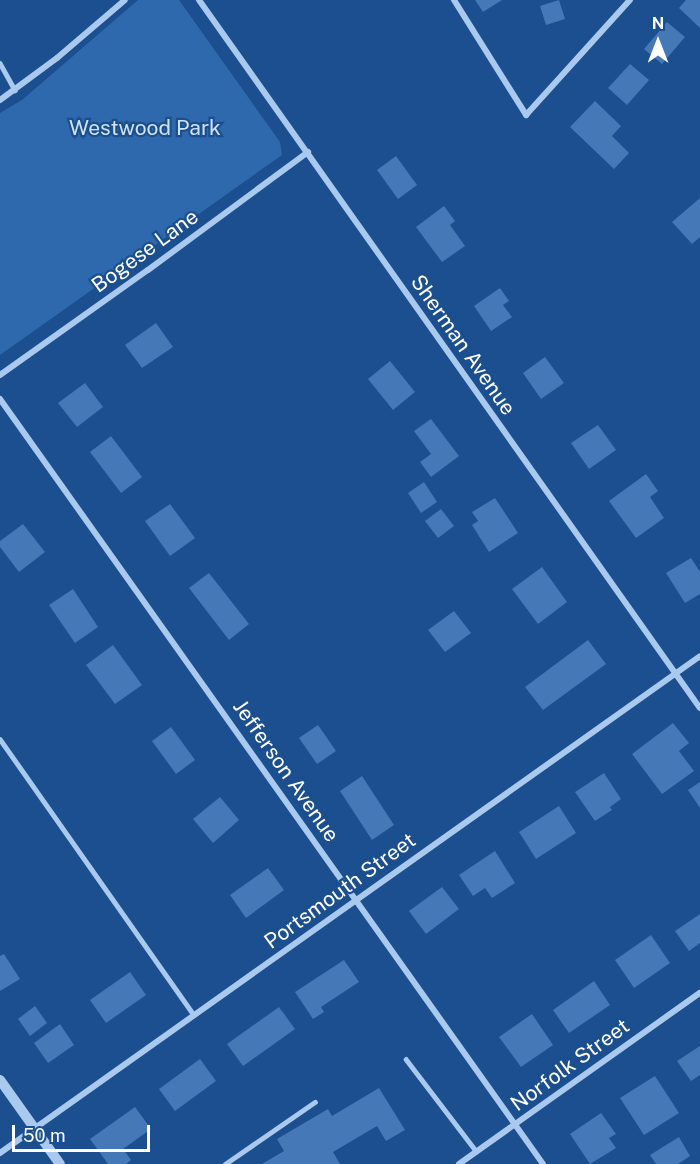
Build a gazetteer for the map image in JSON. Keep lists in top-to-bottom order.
{
  "streets": {
    "street": [
      "Bogese Lane",
      "Sherman Avenue",
      "Jefferson Avenue",
      "Portsmouth Street",
      "Norfolk Street"
    ]
  },
  "crossings": [
    ["Bogese Lane", "Sherman Avenue"],
    ["Sherman Avenue", "Portsmouth Street"],
    ["Jefferson Avenue", "Portsmouth Street"],
    ["Jefferson Avenue", "Norfolk Street"]
  ],
  "parks": ["Westwood Park"],
  "scale_bar": "50 m",
  "north": "top"
}
